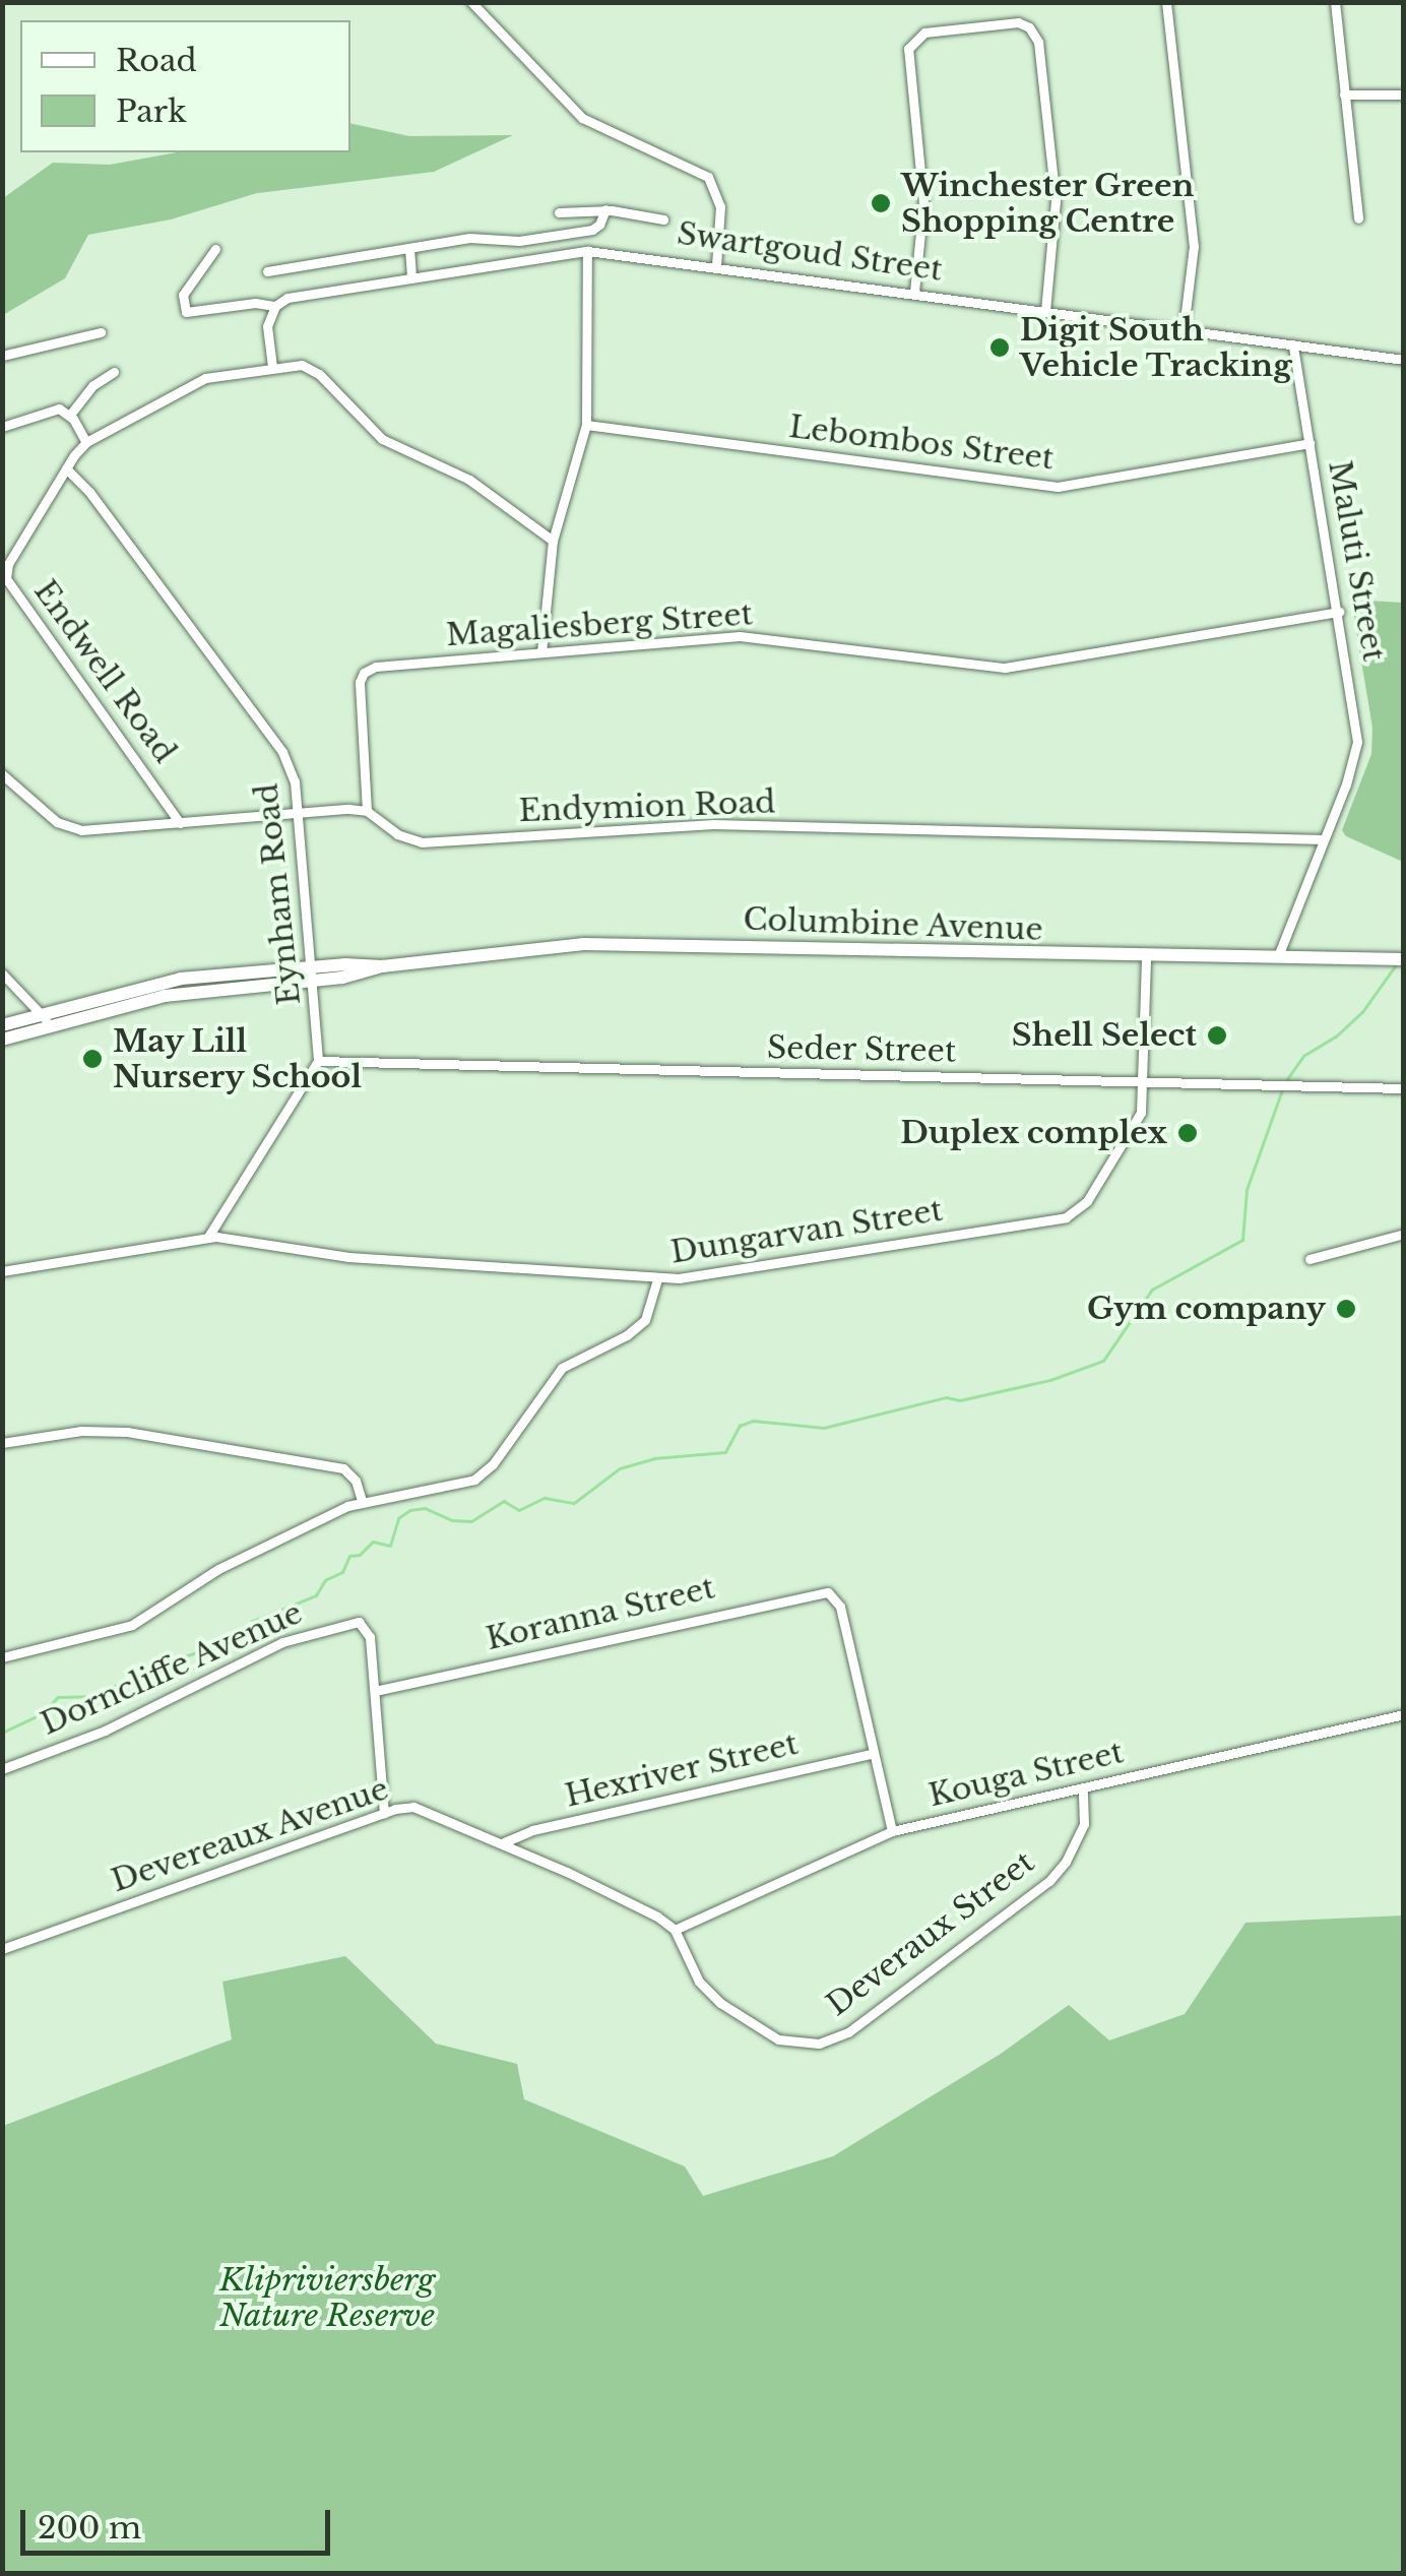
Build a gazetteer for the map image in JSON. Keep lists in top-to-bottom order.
{
  "streets": {
    "main road": ["Columbine Avenue"],
    "street": [
      "Swartgoud Street",
      "Lebombos Street",
      "Maluti Street",
      "Magaliesberg Street",
      "Endwell Road",
      "Endymion Road",
      "Eynham Road",
      "Seder Street",
      "Dungarvan Street",
      "Koranna Street",
      "Dorncliffe Avenue",
      "Hexriver Street",
      "Kouga Street",
      "Devereaux Avenue",
      "Deveraux Street"
    ]
  },
  "crossings": [
    ["Swartgoud Street", "Maluti Street"],
    ["Lebombos Street", "Maluti Street"],
    ["Maluti Street", "Magaliesberg Street"],
    ["Maluti Street", "Endymion Road"],
    ["Maluti Street", "Columbine Avenue"],
    ["Magaliesberg Street", "Endymion Road"],
    ["Endwell Road", "Eynham Road"],
    ["Eynham Road", "Columbine Avenue"],
    ["Eynham Road", "Seder Street"],
    ["Columbine Avenue", "Dungarvan Street"],
    ["Seder Street", "Dungarvan Street"],
    ["Koranna Street", "Dorncliffe Avenue"],
    ["Koranna Street", "Hexriver Street"],
    ["Hexriver Street", "Devereaux Avenue"],
    ["Kouga Street", "Devereaux Avenue"],
    ["Kouga Street", "Deveraux Street"],
    ["Devereaux Avenue", "Deveraux Street"]
  ],
  "parks": ["Klipriviersberg Nature Reserve"],
  "places": [
    "Winchester Green Shopping Centre",
    "Digit South Vehicle Tracking",
    "Shell Select",
    "May Lill Nursery School",
    "Duplex complex",
    "Gym company"
  ],
  "legend": ["Road", "Park"],
  "scale_bar": "200 m"
}
